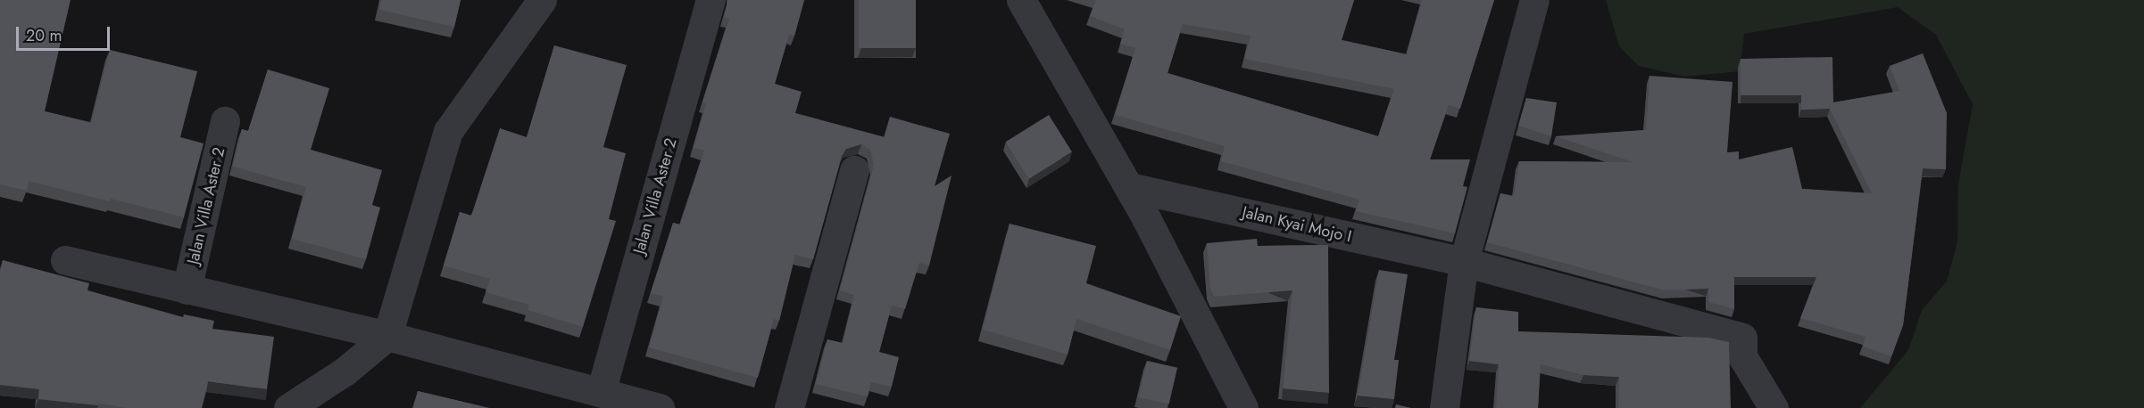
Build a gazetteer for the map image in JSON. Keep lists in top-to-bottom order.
{
  "streets": {
    "street": ["Jalan Villa Aster 2", "Jalan Kyai Mojo I"]
  },
  "scale_bar": "20 m"
}
